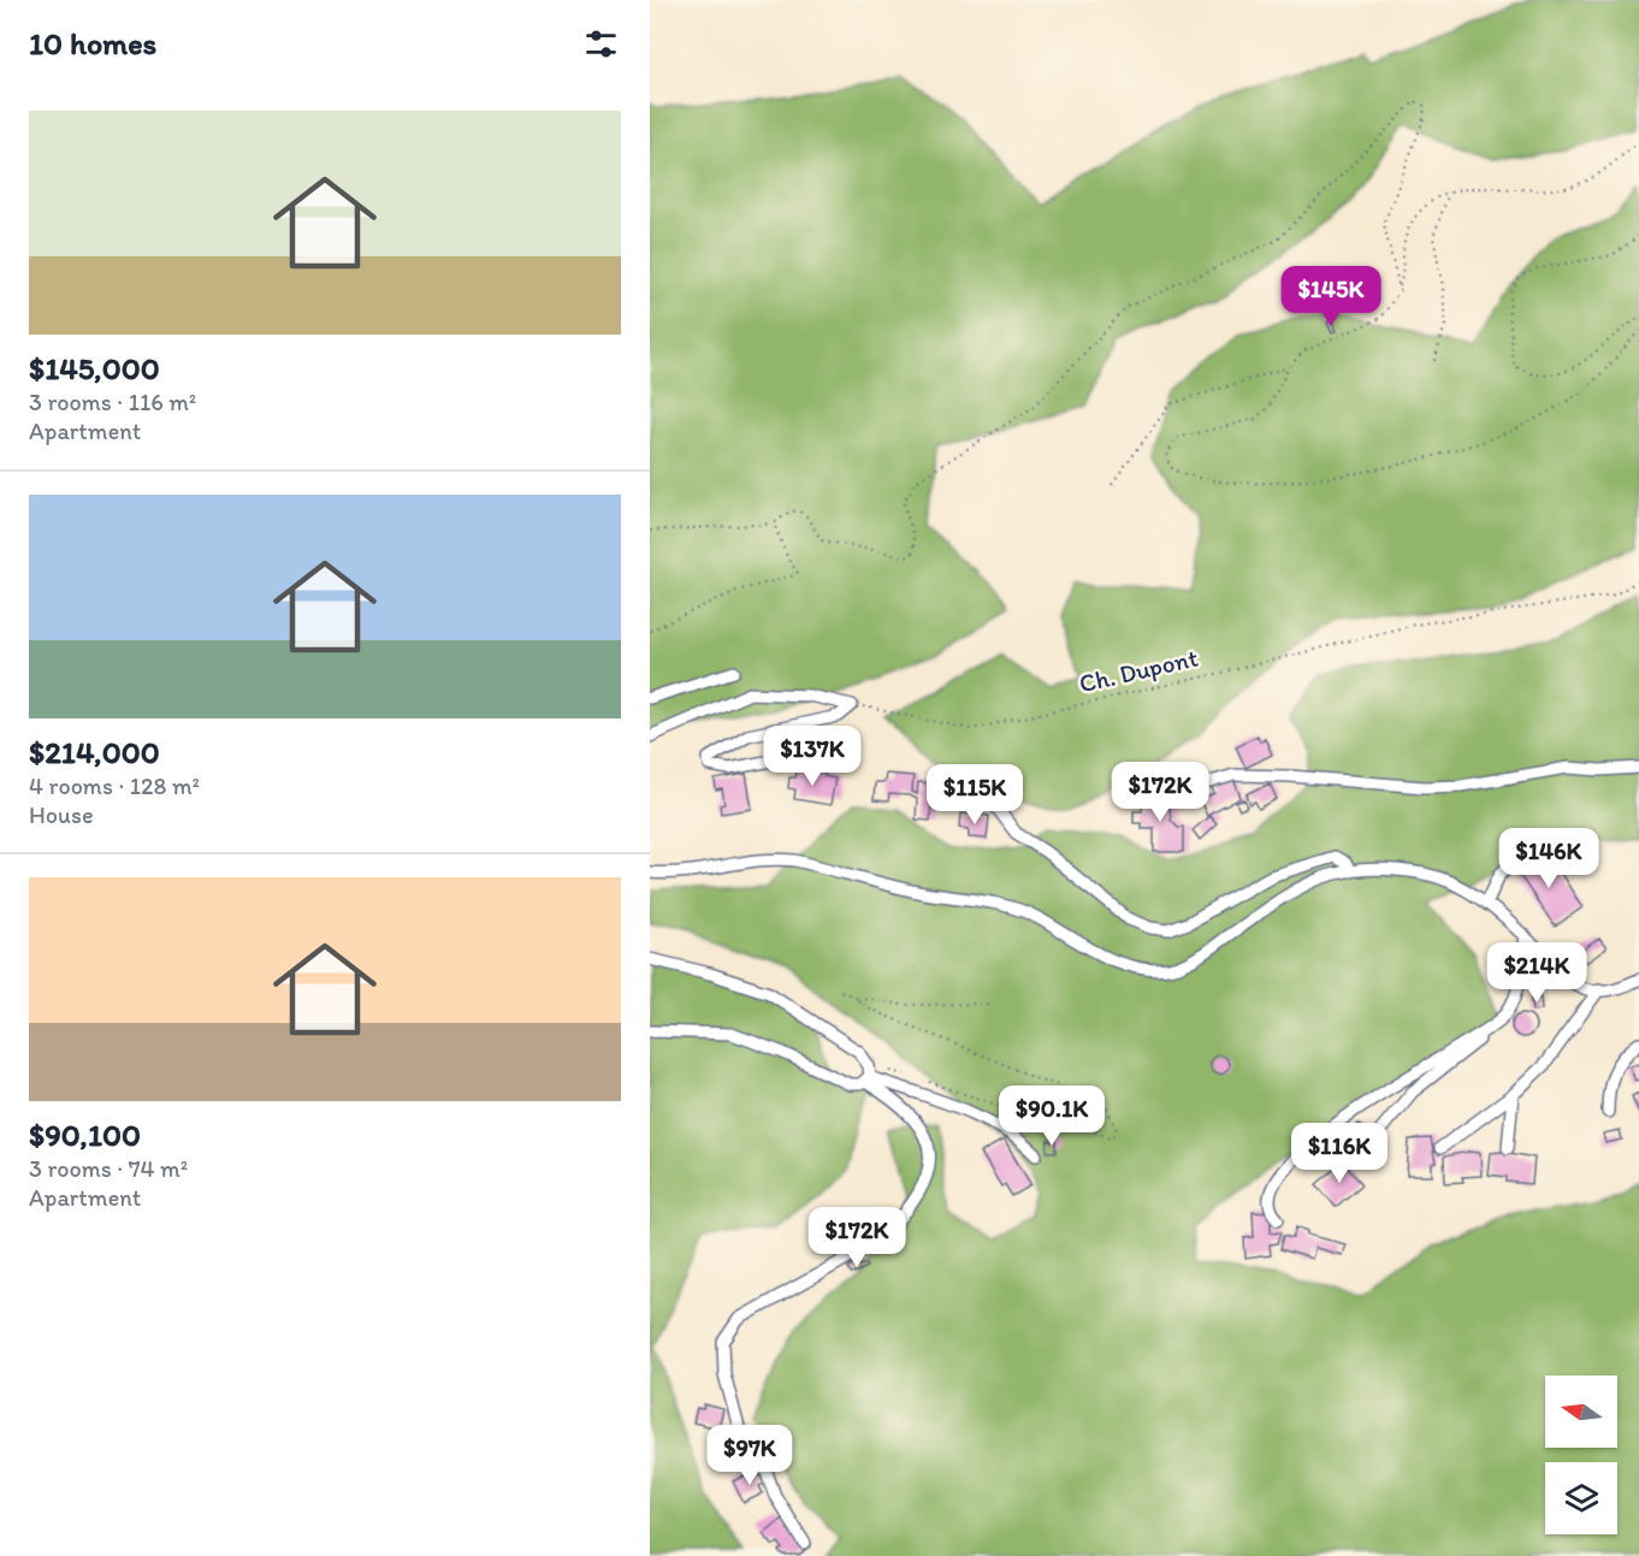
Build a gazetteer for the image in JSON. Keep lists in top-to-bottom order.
{
  "streets": {
    "path": ["Ch. Dupont"]
  },
  "north": "left",
  "page": {
    "heading": "10 homes",
    "list": [
      {
        "name": "$145,000",
        "note": "3 rooms · 116 m² · Apartment"
      },
      {
        "name": "$214,000",
        "note": "4 rooms · 128 m² · House"
      },
      {
        "name": "$90,100",
        "note": "3 rooms · 74 m² · Apartment"
      }
    ],
    "price": [
      "$145K",
      "$137K",
      "$172K",
      "$115K",
      "$146K",
      "$214K",
      "$90.1K",
      "$116K",
      "$172K",
      "$97K"
    ]
  }
}
